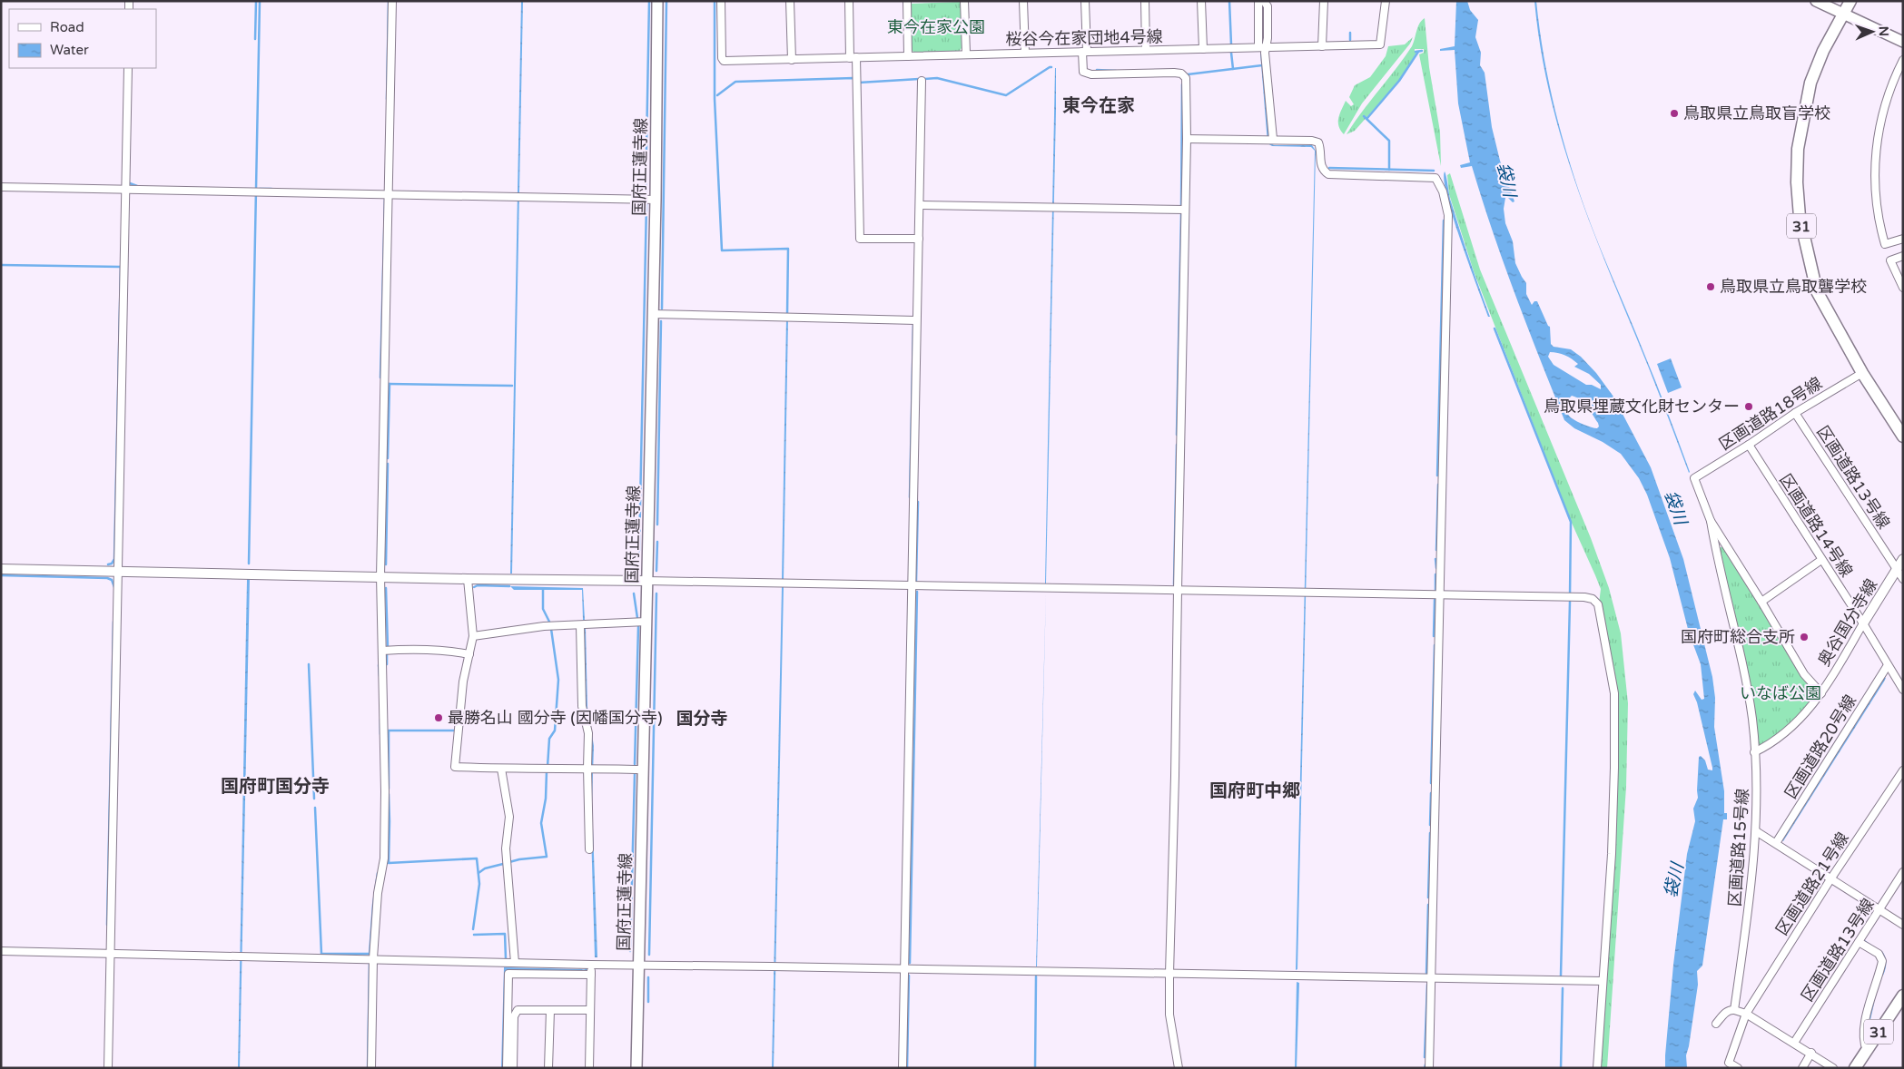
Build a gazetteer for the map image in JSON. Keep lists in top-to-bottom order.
{
  "streets": {
    "main road": ["国府正蓮寺線", "31"],
    "street": [
      "桜谷今在家団地4号線",
      "区画道路18号線",
      "区画道路13号線",
      "区画道路14号線",
      "奥谷国分寺線",
      "区画道路20号線",
      "区画道路15号線",
      "区画道路21号線"
    ]
  },
  "crossings": [
    ["31", "区画道路18号線"],
    ["区画道路18号線", "区画道路13号線"],
    ["区画道路18号線", "区画道路14号線"],
    ["区画道路18号線", "区画道路15号線"],
    ["区画道路13号線", "奥谷国分寺線"],
    ["区画道路14号線", "奥谷国分寺線"],
    ["区画道路14号線", "区画道路20号線"],
    ["奥谷国分寺線", "区画道路15号線"]
  ],
  "districts": [
    "東今在家",
    "国分寺",
    "国府町国分寺",
    "国府町中郷"
  ],
  "water": ["袋川"],
  "parks": ["東今在家公園", "いなば公園"],
  "places": [
    "鳥取県立鳥取盲学校",
    "鳥取県立鳥取聾学校",
    "鳥取県埋蔵文化財センター",
    "国府町総合支所",
    "最勝名山 國分寺 (因幡国分寺)"
  ],
  "legend": ["Road", "Water"],
  "north": "right"
}
